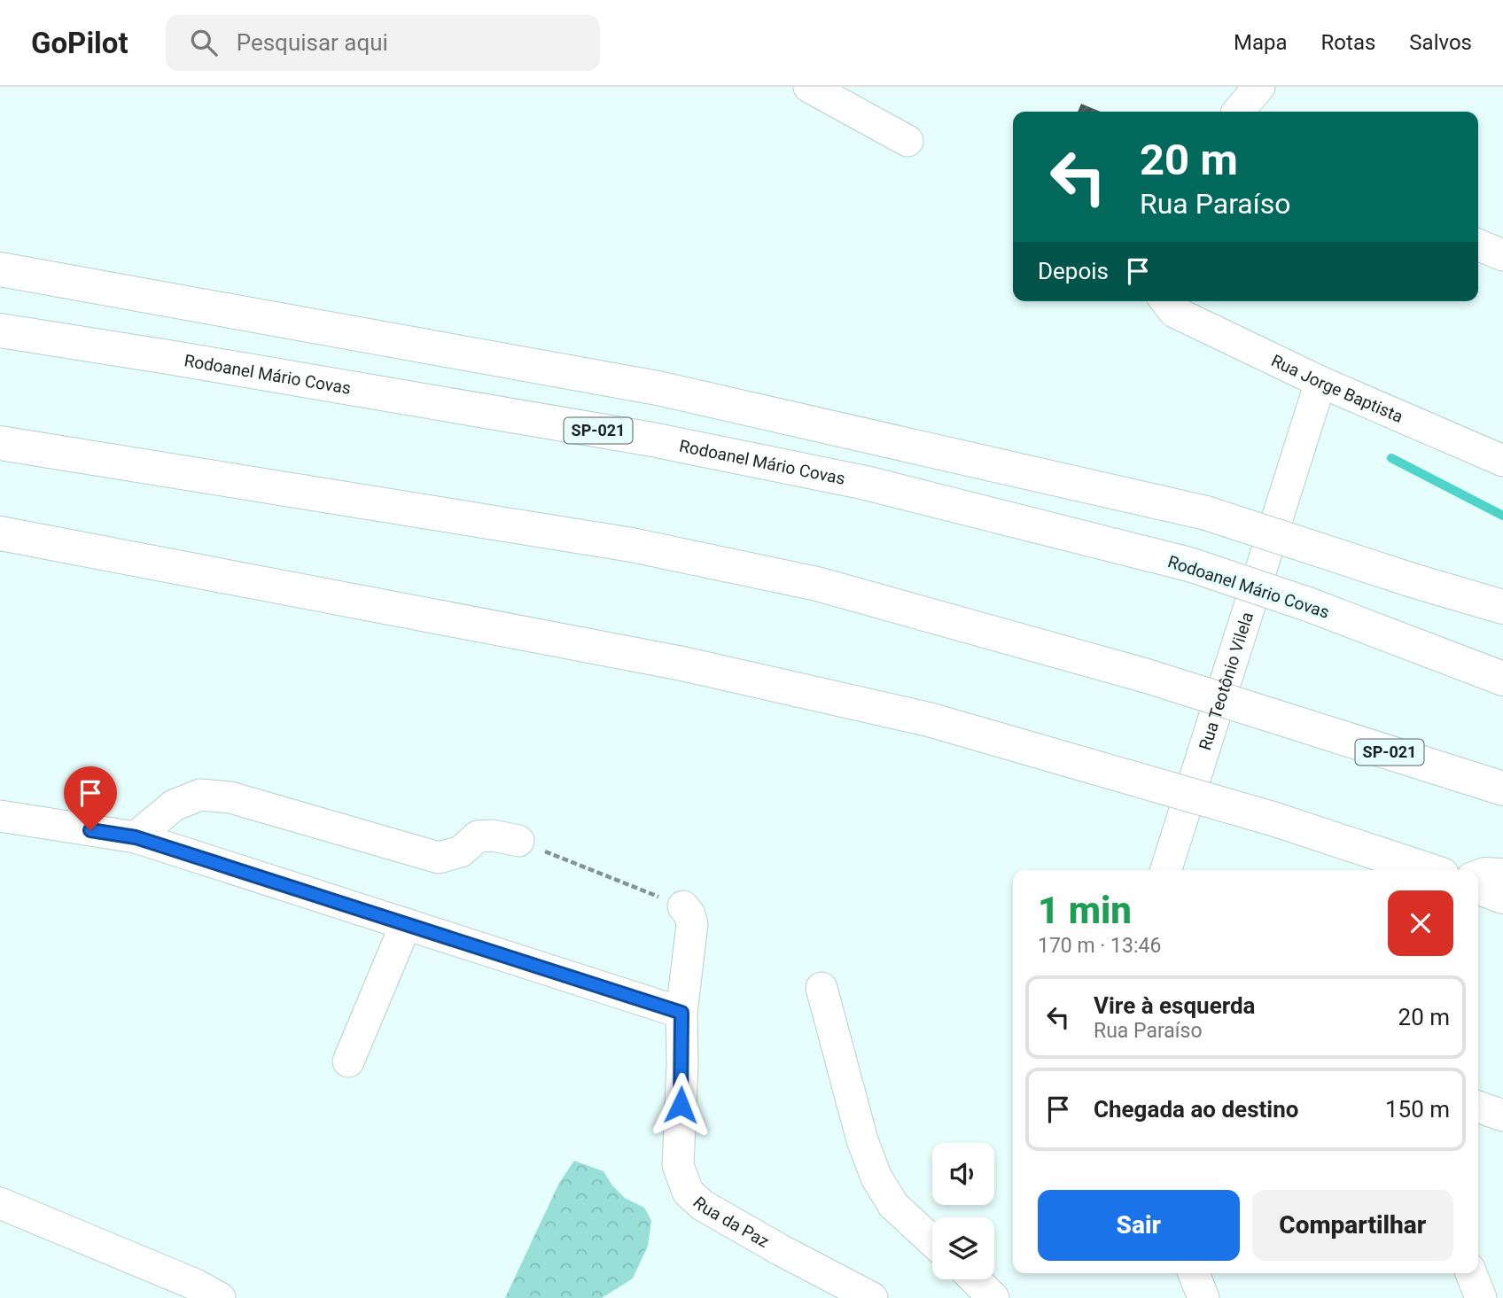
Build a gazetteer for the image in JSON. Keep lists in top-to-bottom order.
{
  "streets": {
    "main road": ["Rodoanel Mário Covas", "SP-021"],
    "street": ["Rua Jorge Baptista", "Rua Teotônio Vilela", "Rua da Paz"]
  },
  "crossings": [
    ["Rua Jorge Baptista", "Rua Teotônio Vilela"]
  ],
  "page": {
    "header": "GoPilot",
    "search": "Pesquisar aqui",
    "nav": ["Mapa", "Rotas", "Salvos"],
    "turn": ["20 m", "Rua Paraíso"],
    "then": "Depois",
    "heading": ["1 min", "170 m · 13:46"],
    "list": [
      {
        "name": "Vire à esquerda",
        "note": "Rua Paraíso",
        "value": "20 m"
      },
      {
        "name": "Chegada ao destino",
        "value": "150 m"
      }
    ],
    "buttons": ["Sair", "Compartilhar"]
  }
}
